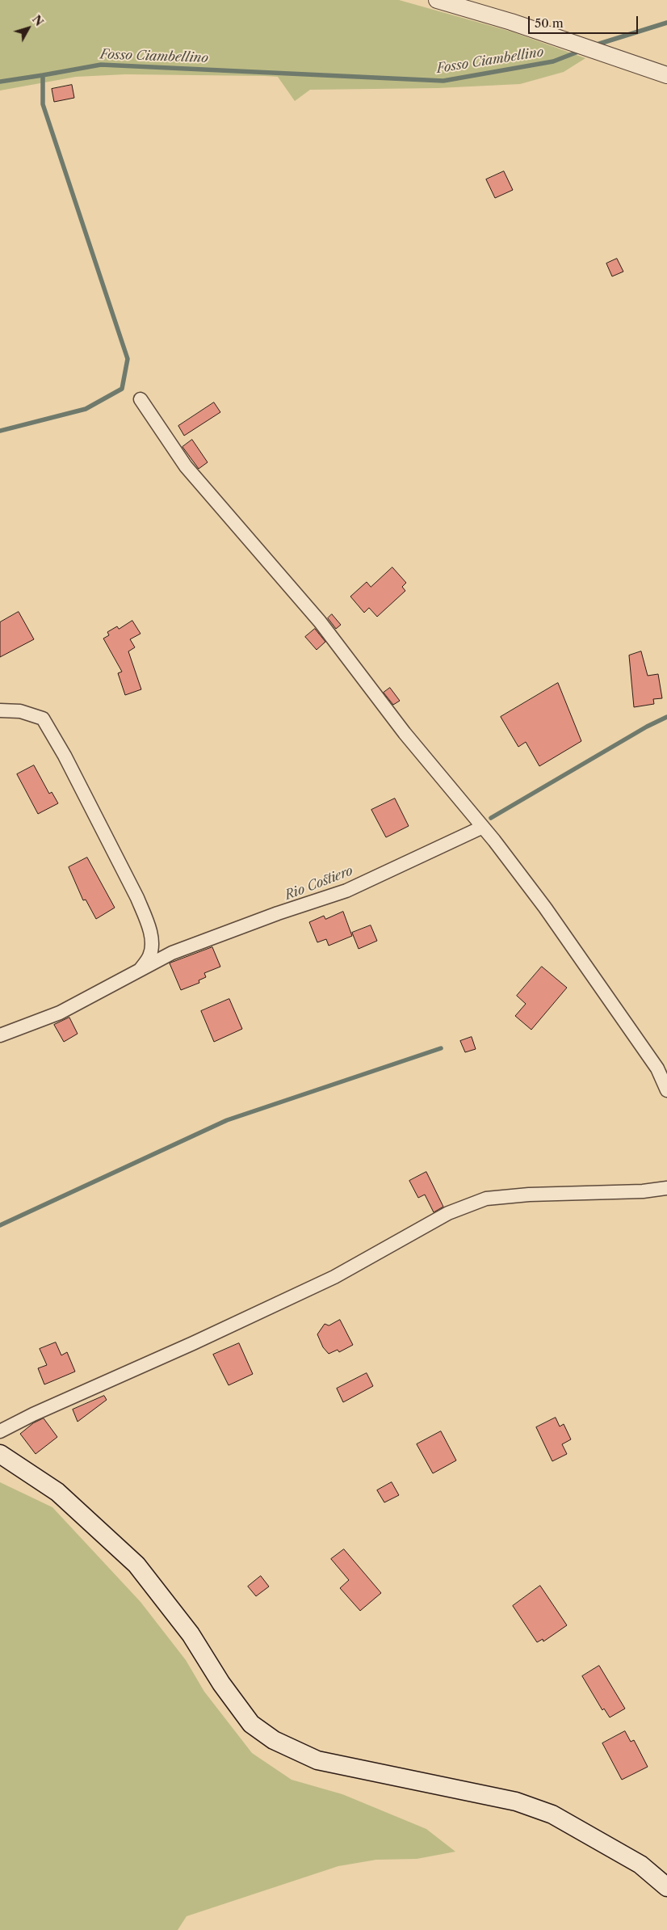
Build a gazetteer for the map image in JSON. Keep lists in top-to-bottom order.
{
  "water": ["Fosso Ciambellino", "Rio Costiero"],
  "scale_bar": "50 m",
  "north": "top right"
}
